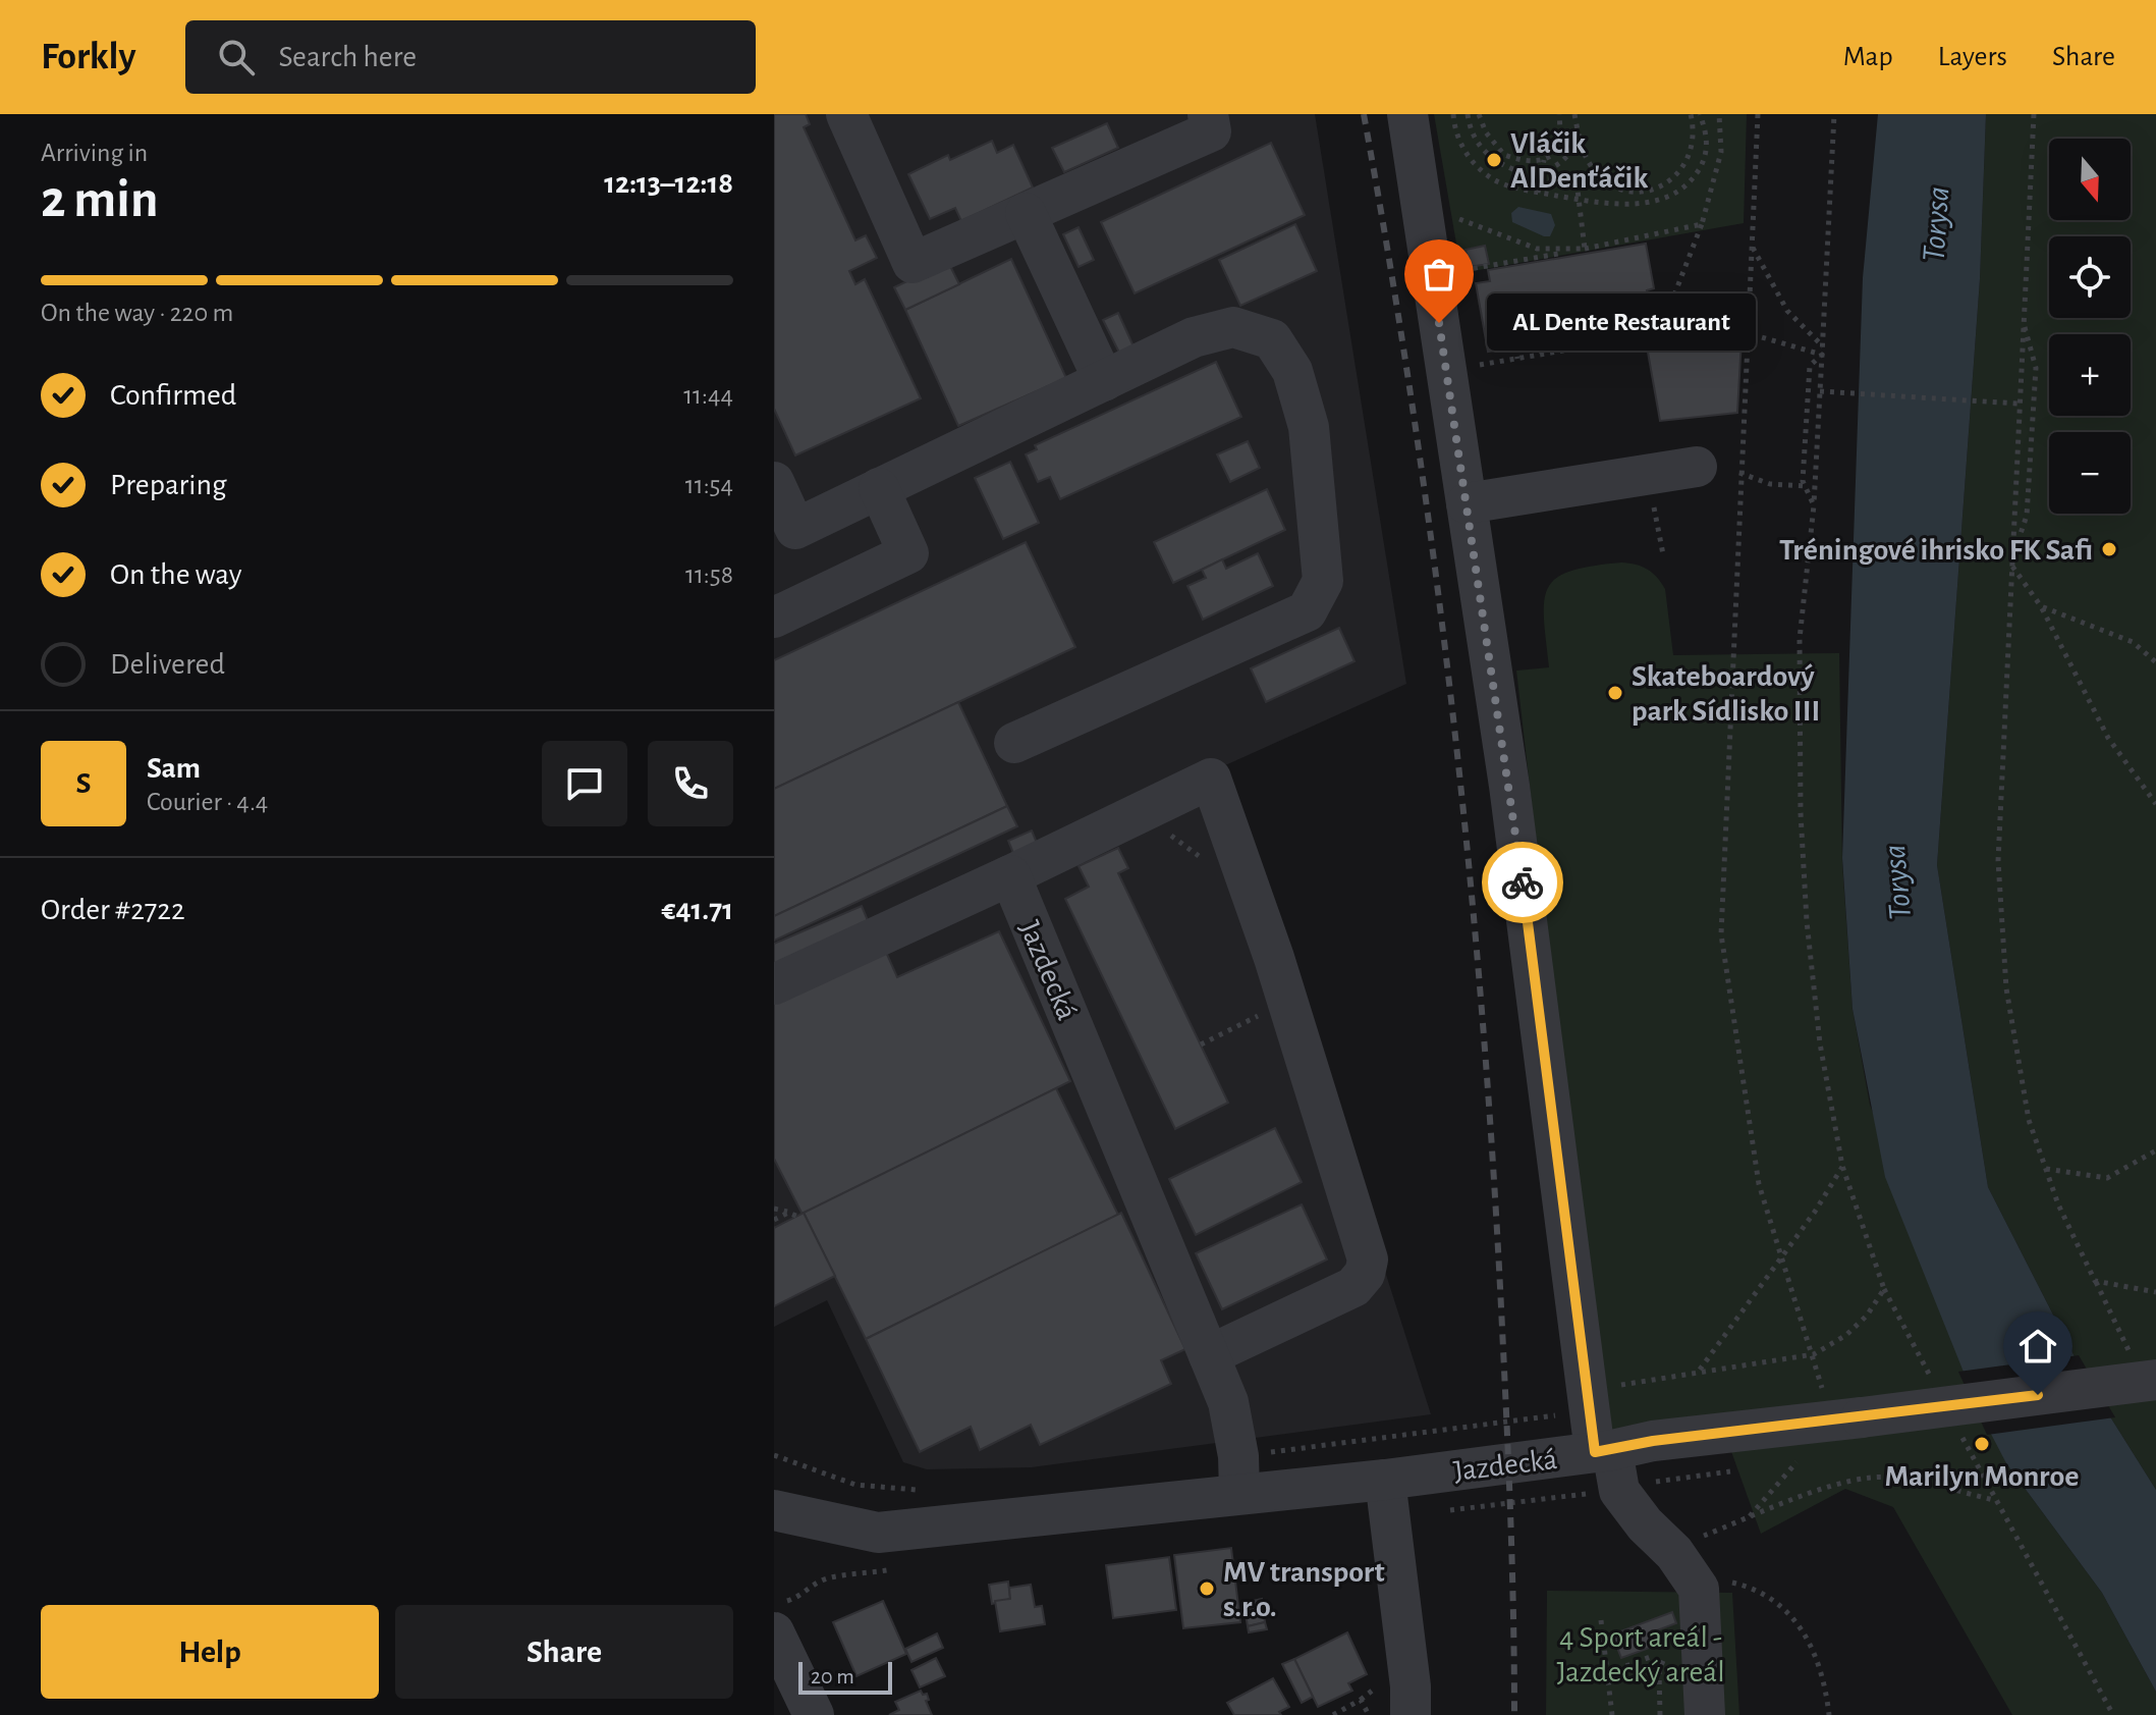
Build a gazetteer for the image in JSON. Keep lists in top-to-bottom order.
{
  "streets": {
    "street": ["Jazdecká"]
  },
  "water": ["Torysa"],
  "parks": ["4 Sport areál - Jazdecký areál"],
  "places": [
    "Vláčik AlDenťáčik",
    "AL Dente Restaurant",
    "Tréningové ihrisko FK Safi",
    "Skateboardový park Sídlisko III",
    "Marilyn Monroe",
    "MV transport s.r.o."
  ],
  "scale_bar": "20 m",
  "north": "bottom",
  "page": {
    "header": "Forkly",
    "search": "Search here",
    "nav": ["Map", "Layers", "Share"],
    "heading": ["2 min", "Arriving in", "12:13–12:18"],
    "panel": [
      "Sam",
      "Courier · 4.4",
      "Order #2722",
      "€41.71"
    ],
    "map_buttons": ["+", "−"],
    "bar": "On the way · 220 m",
    "bubble": "AL Dente Restaurant",
    "list": [
      ["Confirmed", "11:44"],
      ["Preparing", "11:54"],
      ["On the way", "11:58"],
      "Delivered"
    ],
    "round": "S",
    "buttons": ["Help", "Share"],
    "scale": "20 m"
  }
}
